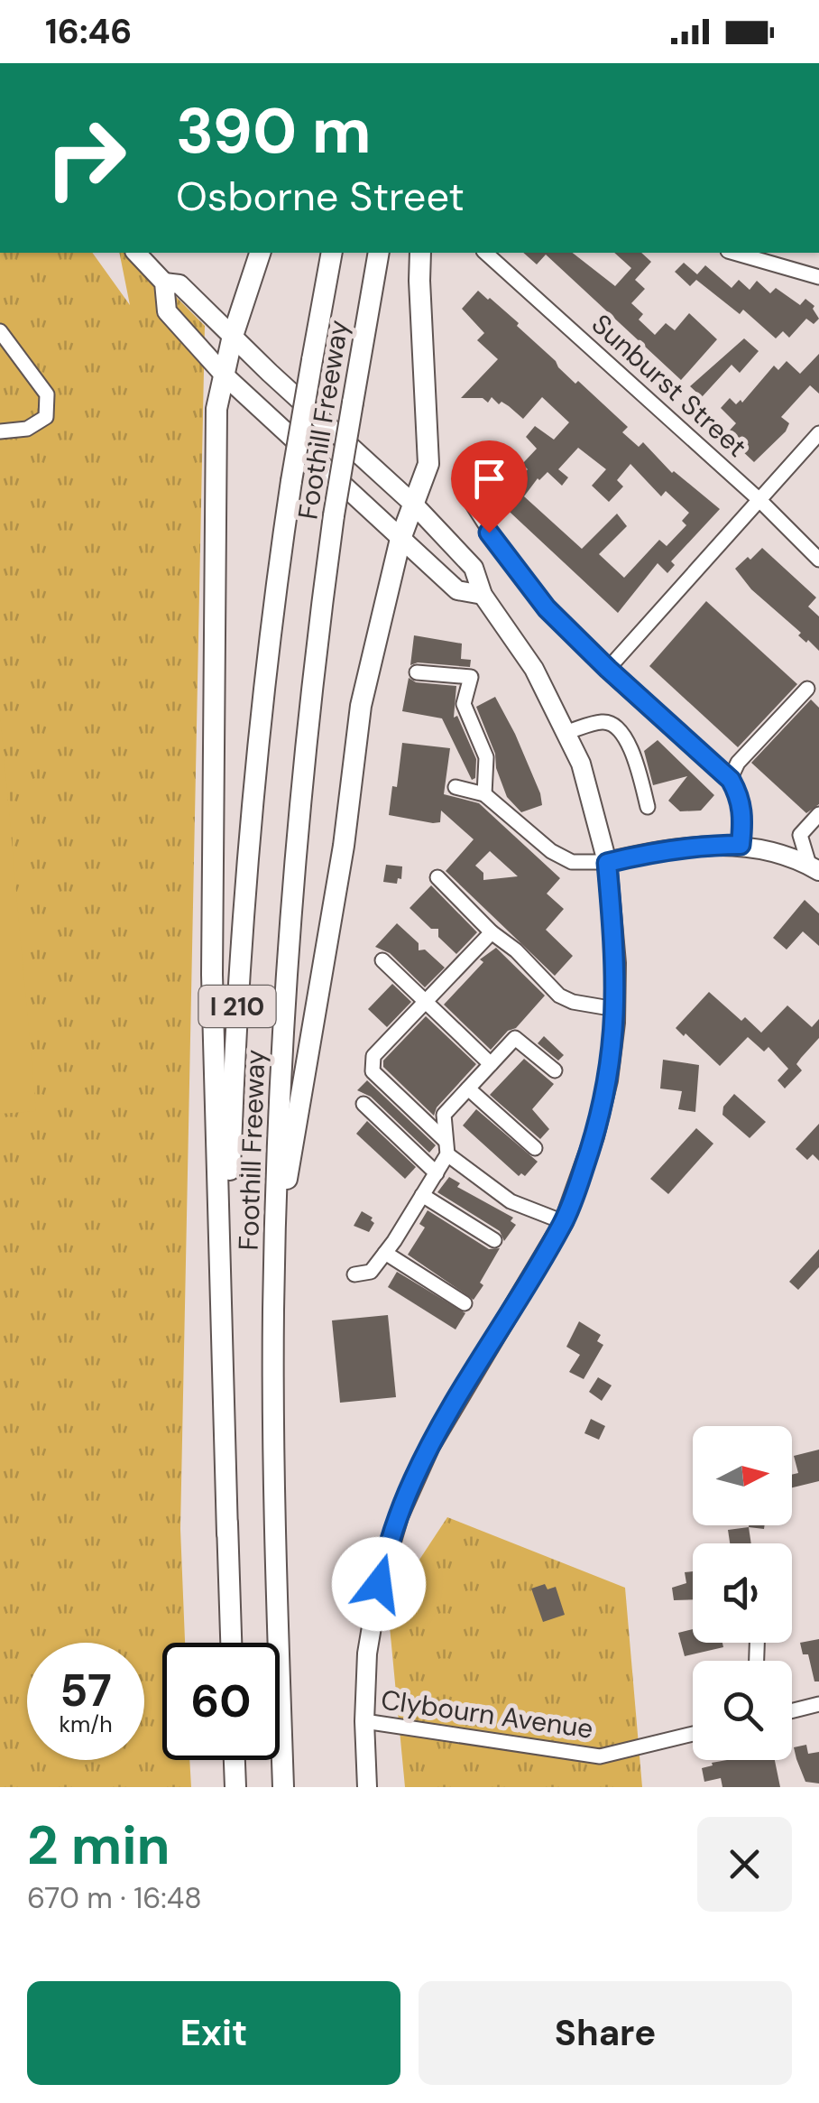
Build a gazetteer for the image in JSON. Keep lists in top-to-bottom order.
{
  "streets": {
    "highway": ["Foothill Freeway", "I 210"],
    "street": ["Sunburst Street", "Clybourn Avenue"]
  },
  "north": "right",
  "page": {
    "status": "16:46",
    "turn": ["390 m", "Osborne Street"],
    "speed": "57 km/h",
    "limit": "60",
    "heading": ["2 min", "670 m · 16:48"],
    "buttons": ["Exit", "Share"]
  }
}
